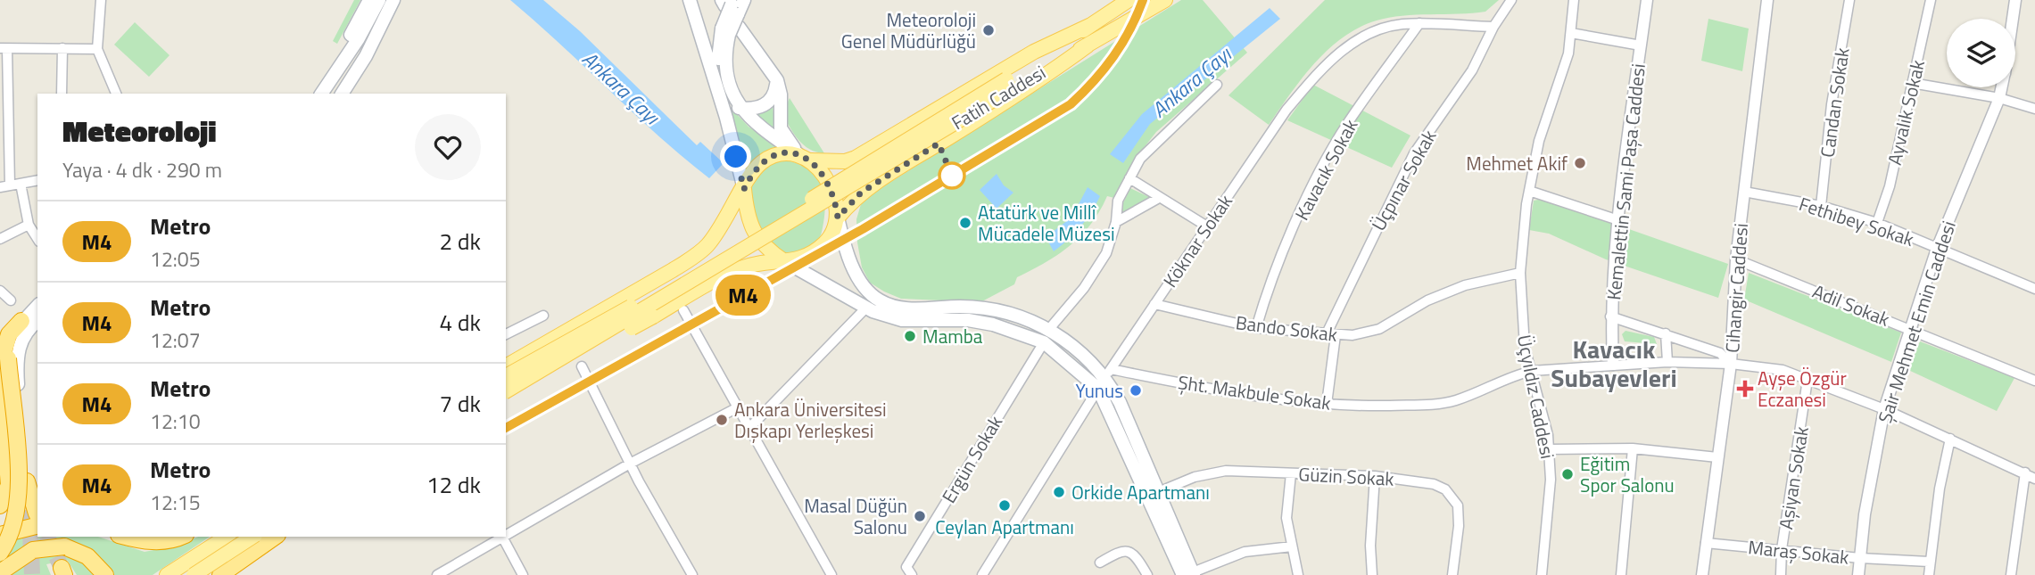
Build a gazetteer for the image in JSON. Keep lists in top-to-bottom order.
{
  "streets": {
    "main road": ["Fatih Caddesi"],
    "street": [
      "Candan Sokak",
      "Ayvalık Sokak",
      "Kavacık Sokak",
      "Üçpınar Sokak",
      "Kemalettin Sami Paşa Caddesi",
      "Fethibey Sokak",
      "Köknar Sokak",
      "Cihangir Caddesi",
      "Adil Sokak",
      "Şair Mehmet Emin Caddesi",
      "Bando Sokak",
      "Şht. Makbule Sokak",
      "Üçyıldız Caddesi",
      "Ergün Sokak",
      "Güzin Sokak",
      "Aşiyan Sokak",
      "Maraş Sokak"
    ]
  },
  "crossings": [
    ["Candan Sokak", "Fethibey Sokak"],
    ["Ayvalık Sokak", "Fethibey Sokak"],
    ["Kavacık Sokak", "Köknar Sokak"],
    ["Kavacık Sokak", "Bando Sokak"],
    ["Üçpınar Sokak", "Köknar Sokak"],
    ["Üçpınar Sokak", "Bando Sokak"],
    ["Üçpınar Sokak", "Şht. Makbule Sokak"],
    ["Kemalettin Sami Paşa Caddesi", "Şht. Makbule Sokak"],
    ["Fethibey Sokak", "Cihangir Caddesi"],
    ["Fethibey Sokak", "Şair Mehmet Emin Caddesi"],
    ["Köknar Sokak", "Bando Sokak"],
    ["Köknar Sokak", "Şht. Makbule Sokak"],
    ["Cihangir Caddesi", "Adil Sokak"],
    ["Cihangir Caddesi", "Şht. Makbule Sokak"],
    ["Cihangir Caddesi", "Maraş Sokak"],
    ["Adil Sokak", "Şair Mehmet Emin Caddesi"],
    ["Şair Mehmet Emin Caddesi", "Şht. Makbule Sokak"],
    ["Şair Mehmet Emin Caddesi", "Maraş Sokak"],
    ["Bando Sokak", "Üçyıldız Caddesi"],
    ["Şht. Makbule Sokak", "Üçyıldız Caddesi"],
    ["Şht. Makbule Sokak", "Aşiyan Sokak"],
    ["Aşiyan Sokak", "Maraş Sokak"]
  ],
  "districts": ["Kavacık Subayevleri"],
  "water": ["Ankara Çayı"],
  "places": {
    "other": [
      "Meteoroloji Genel Müdürlüğü",
      "Mehmet Akif",
      "Atatürk ve Millî Mücadele Müzesi",
      "Mamba",
      "Yunus",
      "Ankara Üniversitesi Dışkapı Yerleşkesi",
      "Eğitim Spor Salonu",
      "Orkide Apartmanı",
      "Ceylan Apartmanı",
      "Masal Düğün Salonu"
    ],
    "health": ["Ayşe Özgür Eczanesi"]
  },
  "lines": ["metro line M4"],
  "page": {
    "on_map": "M4",
    "heading": ["Meteoroloji", "Yaya · 4 dk · 290 m"],
    "list": [
      {
        "mark": "M4",
        "name": "Metro",
        "note": "12:05",
        "value": "2 dk"
      },
      {
        "mark": "M4",
        "name": "Metro",
        "note": "12:07",
        "value": "4 dk"
      },
      {
        "mark": "M4",
        "name": "Metro",
        "note": "12:10",
        "value": "7 dk"
      },
      {
        "mark": "M4",
        "name": "Metro",
        "note": "12:15",
        "value": "12 dk"
      }
    ]
  }
}
